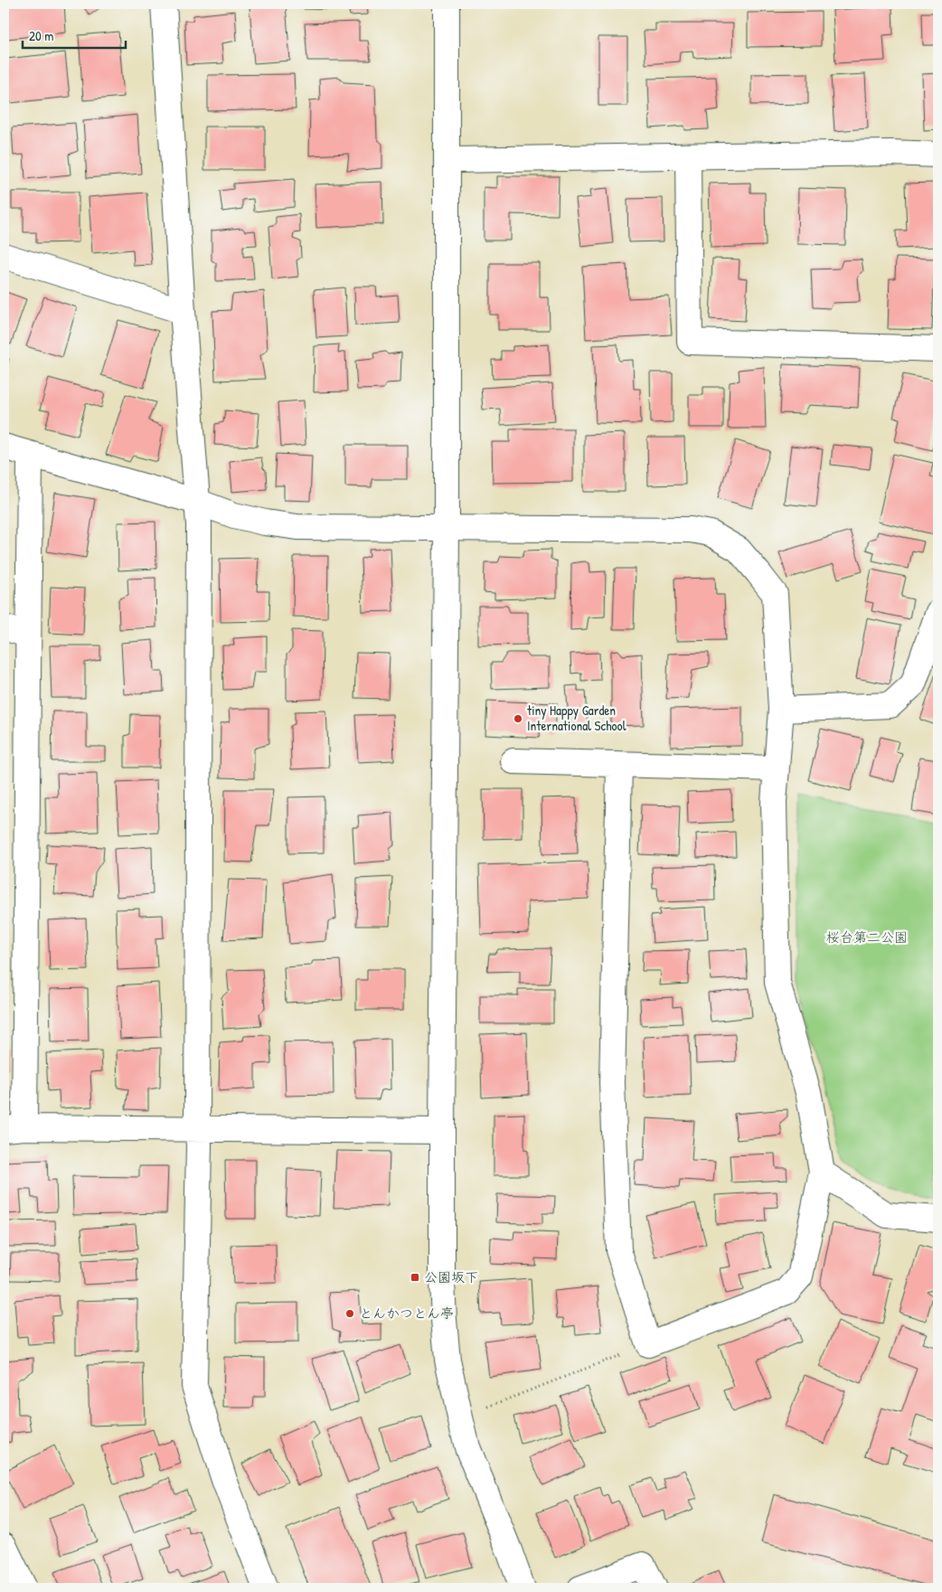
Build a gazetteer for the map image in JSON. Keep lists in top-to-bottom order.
{
  "parks": ["桜台第二公園"],
  "places": {
    "other": ["tiny Happy Garden International School", "とんかつとん亭"],
    "transit": ["公園坂下"]
  },
  "scale_bar": "20 m"
}
